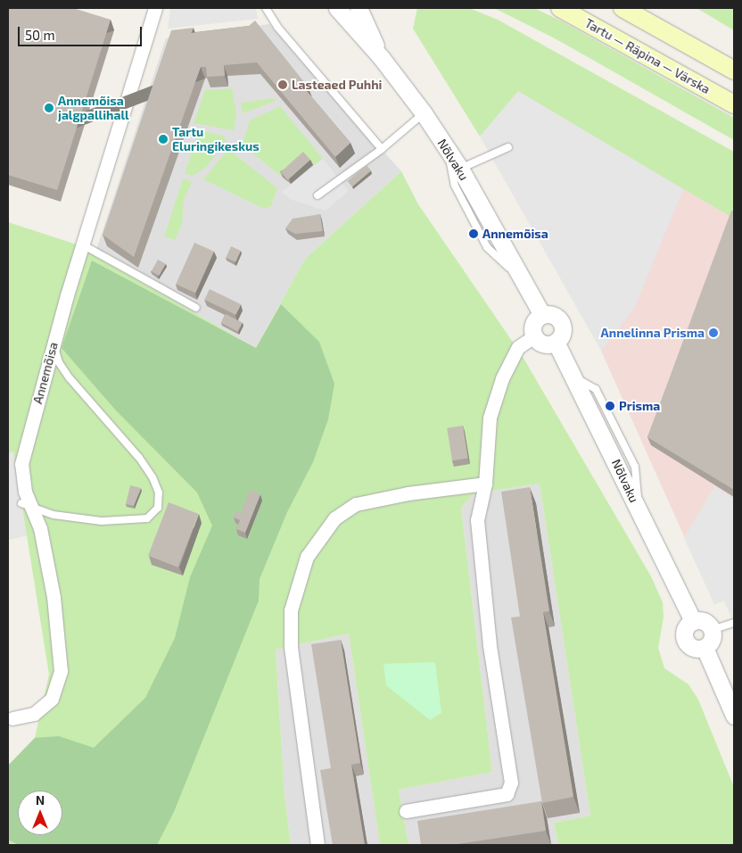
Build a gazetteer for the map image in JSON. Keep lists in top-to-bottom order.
{
  "streets": {
    "main road": ["Tartu — Räpina — Värska"],
    "street": ["Nõlvaku", "Annemõisa"]
  },
  "places": [
    "Lasteaed Puhhi",
    "Annemõisa jalgpallihall",
    "Tartu Eluringikeskus",
    "Annemõisa",
    "Annelinna Prisma",
    "Prisma"
  ],
  "scale_bar": "50 m",
  "north": "top"
}
